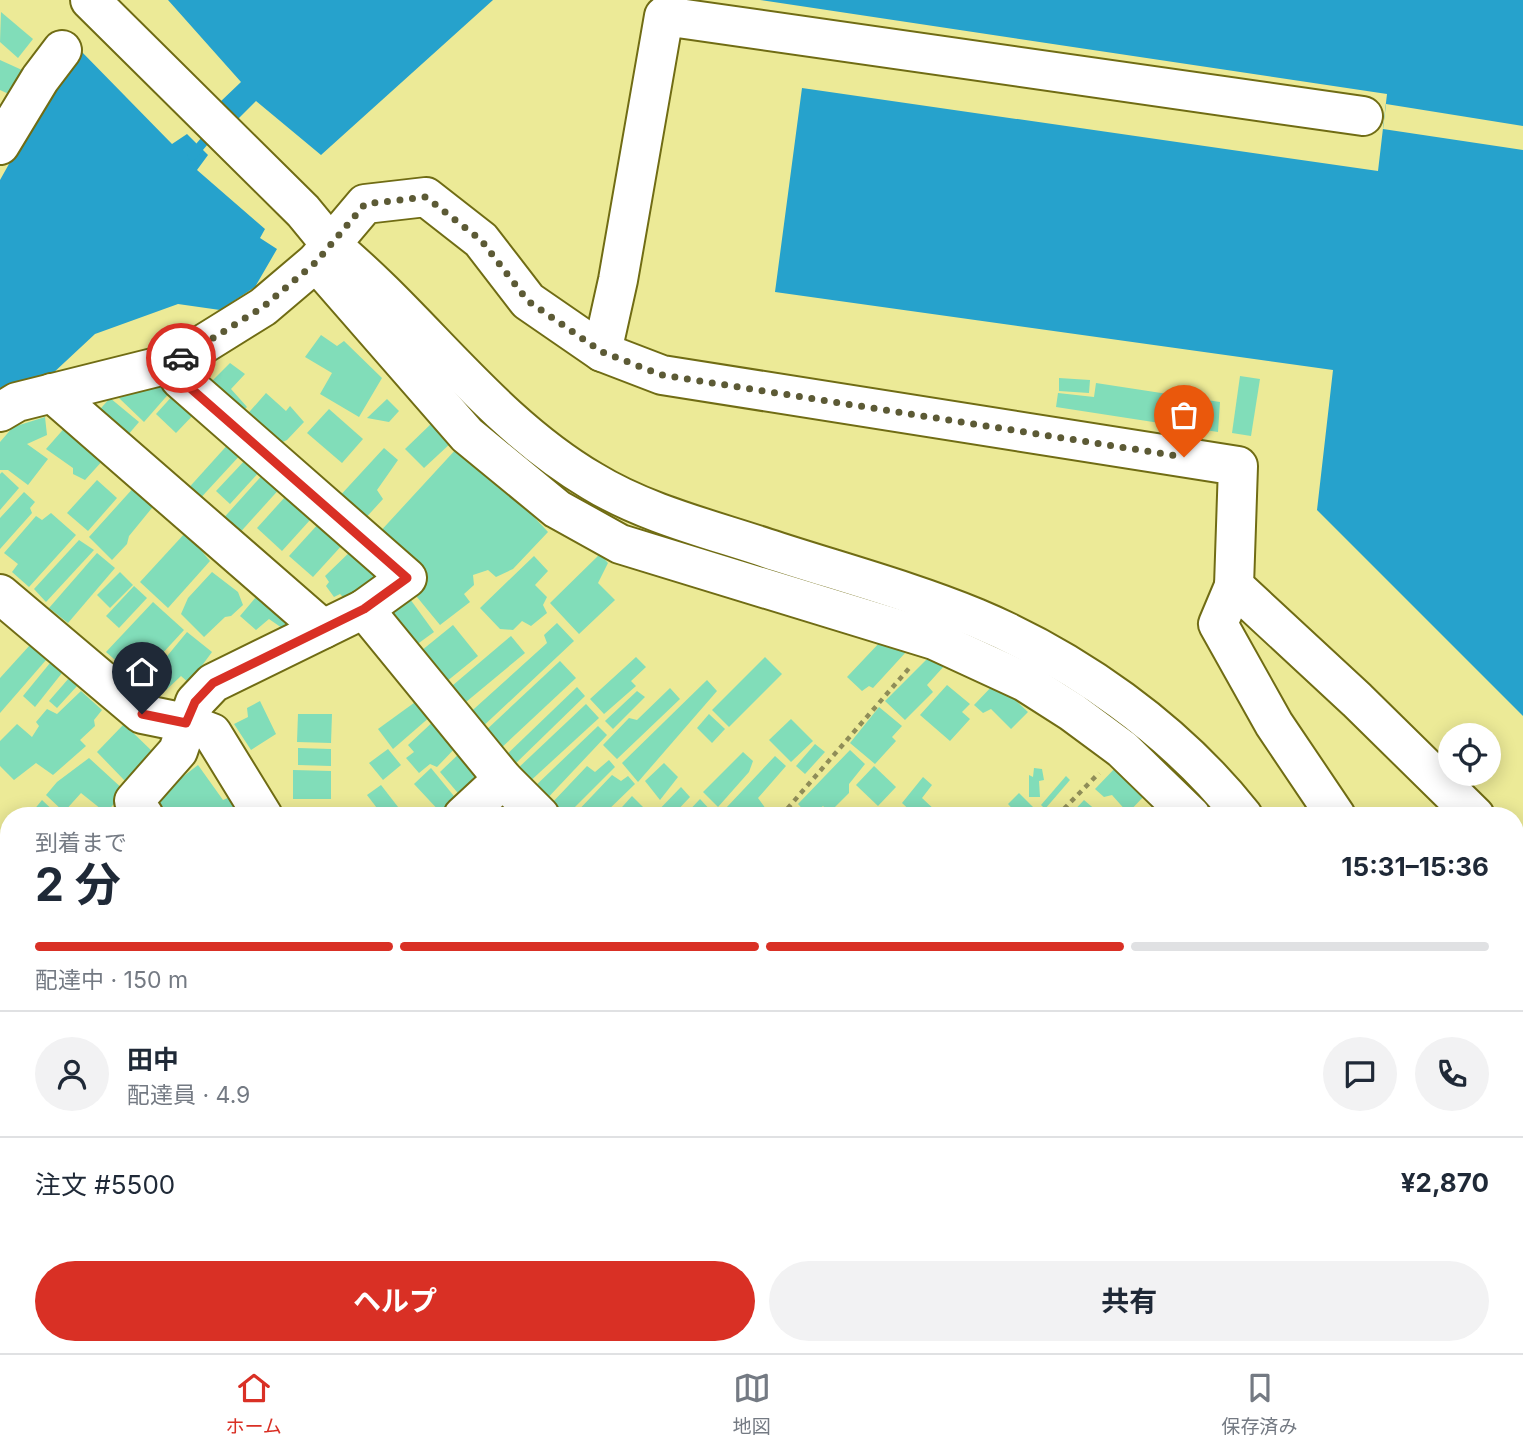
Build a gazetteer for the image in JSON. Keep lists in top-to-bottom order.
{
  "page": {
    "heading": ["2 分", "到着まで", "15:31–15:36"],
    "panel": [
      "田中",
      "配達員 · 4.9",
      "注文 #5500",
      "¥2,870"
    ],
    "bar": "配達中 · 150 m",
    "buttons": ["ヘルプ", "共有"],
    "tabs": ["ホーム", "地図", "保存済み"]
  }
}
